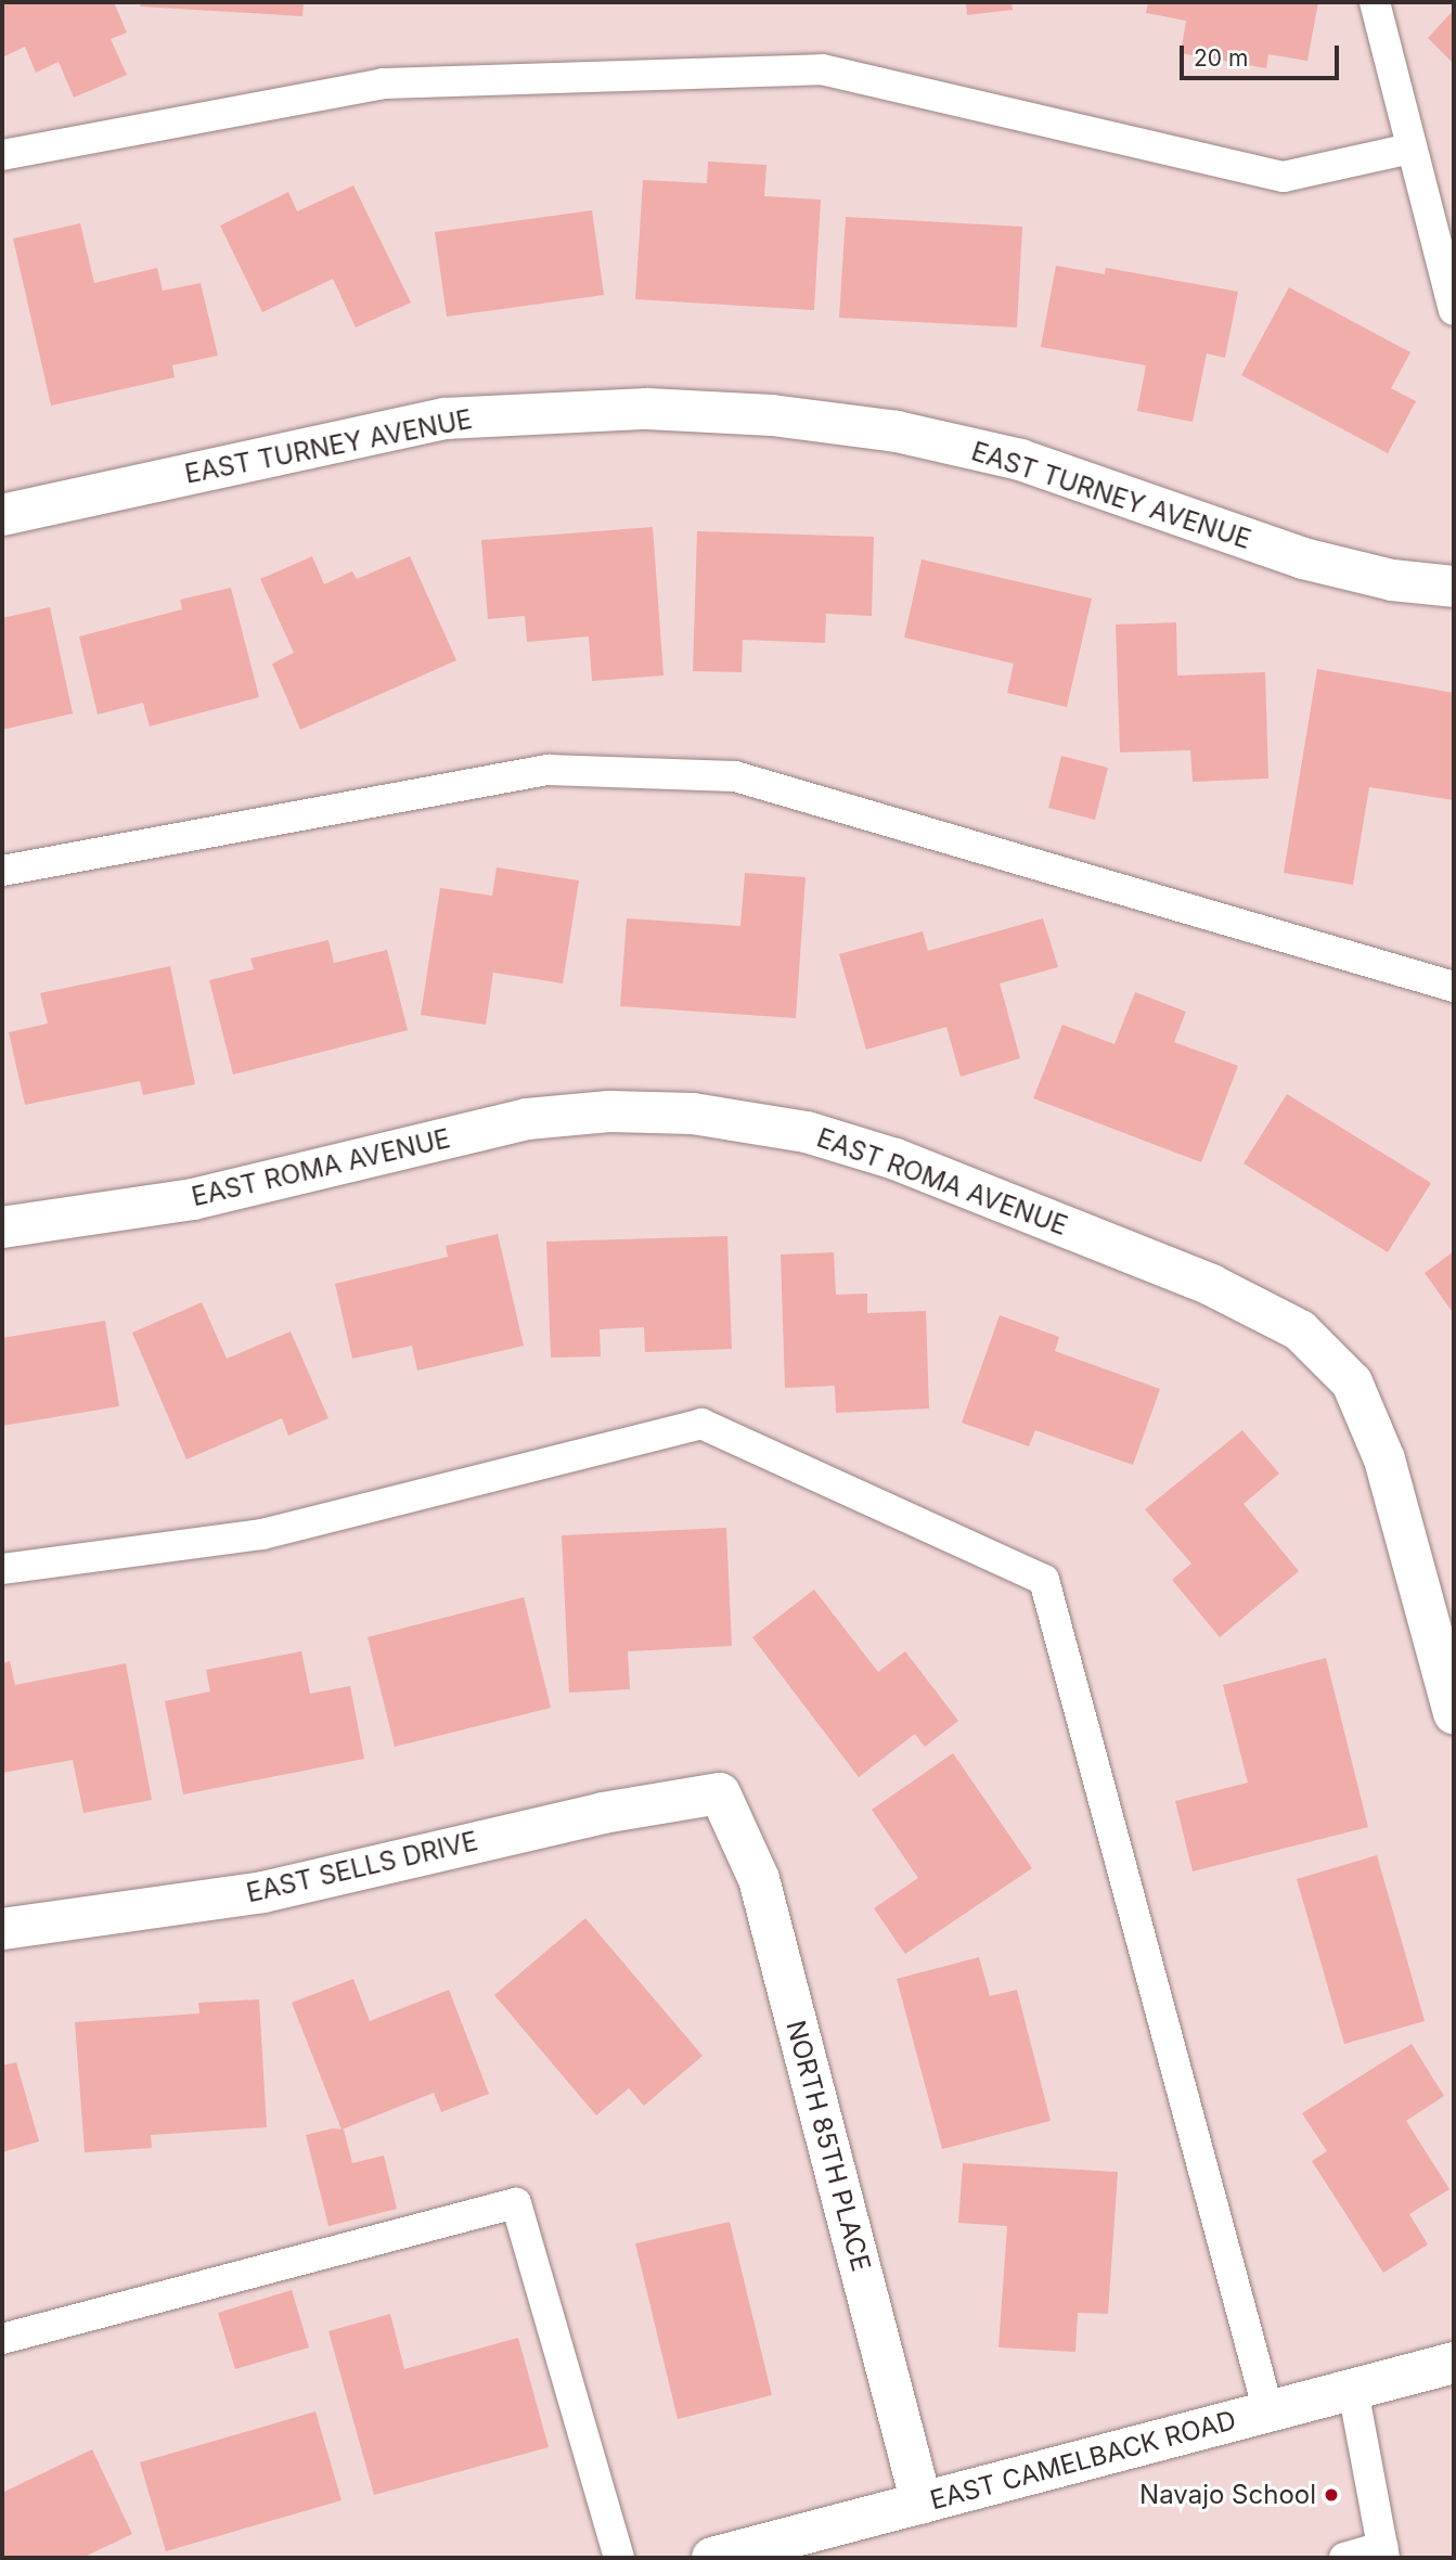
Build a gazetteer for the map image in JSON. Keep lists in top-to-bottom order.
{
  "streets": {
    "street": [
      "EAST TURNEY AVENUE",
      "EAST ROMA AVENUE",
      "EAST SELLS DRIVE",
      "NORTH 85TH PLACE",
      "EAST CAMELBACK ROAD"
    ]
  },
  "crossings": [
    ["EAST SELLS DRIVE", "NORTH 85TH PLACE"],
    ["NORTH 85TH PLACE", "EAST CAMELBACK ROAD"]
  ],
  "places": ["Navajo School"],
  "scale_bar": "20 m"
}
